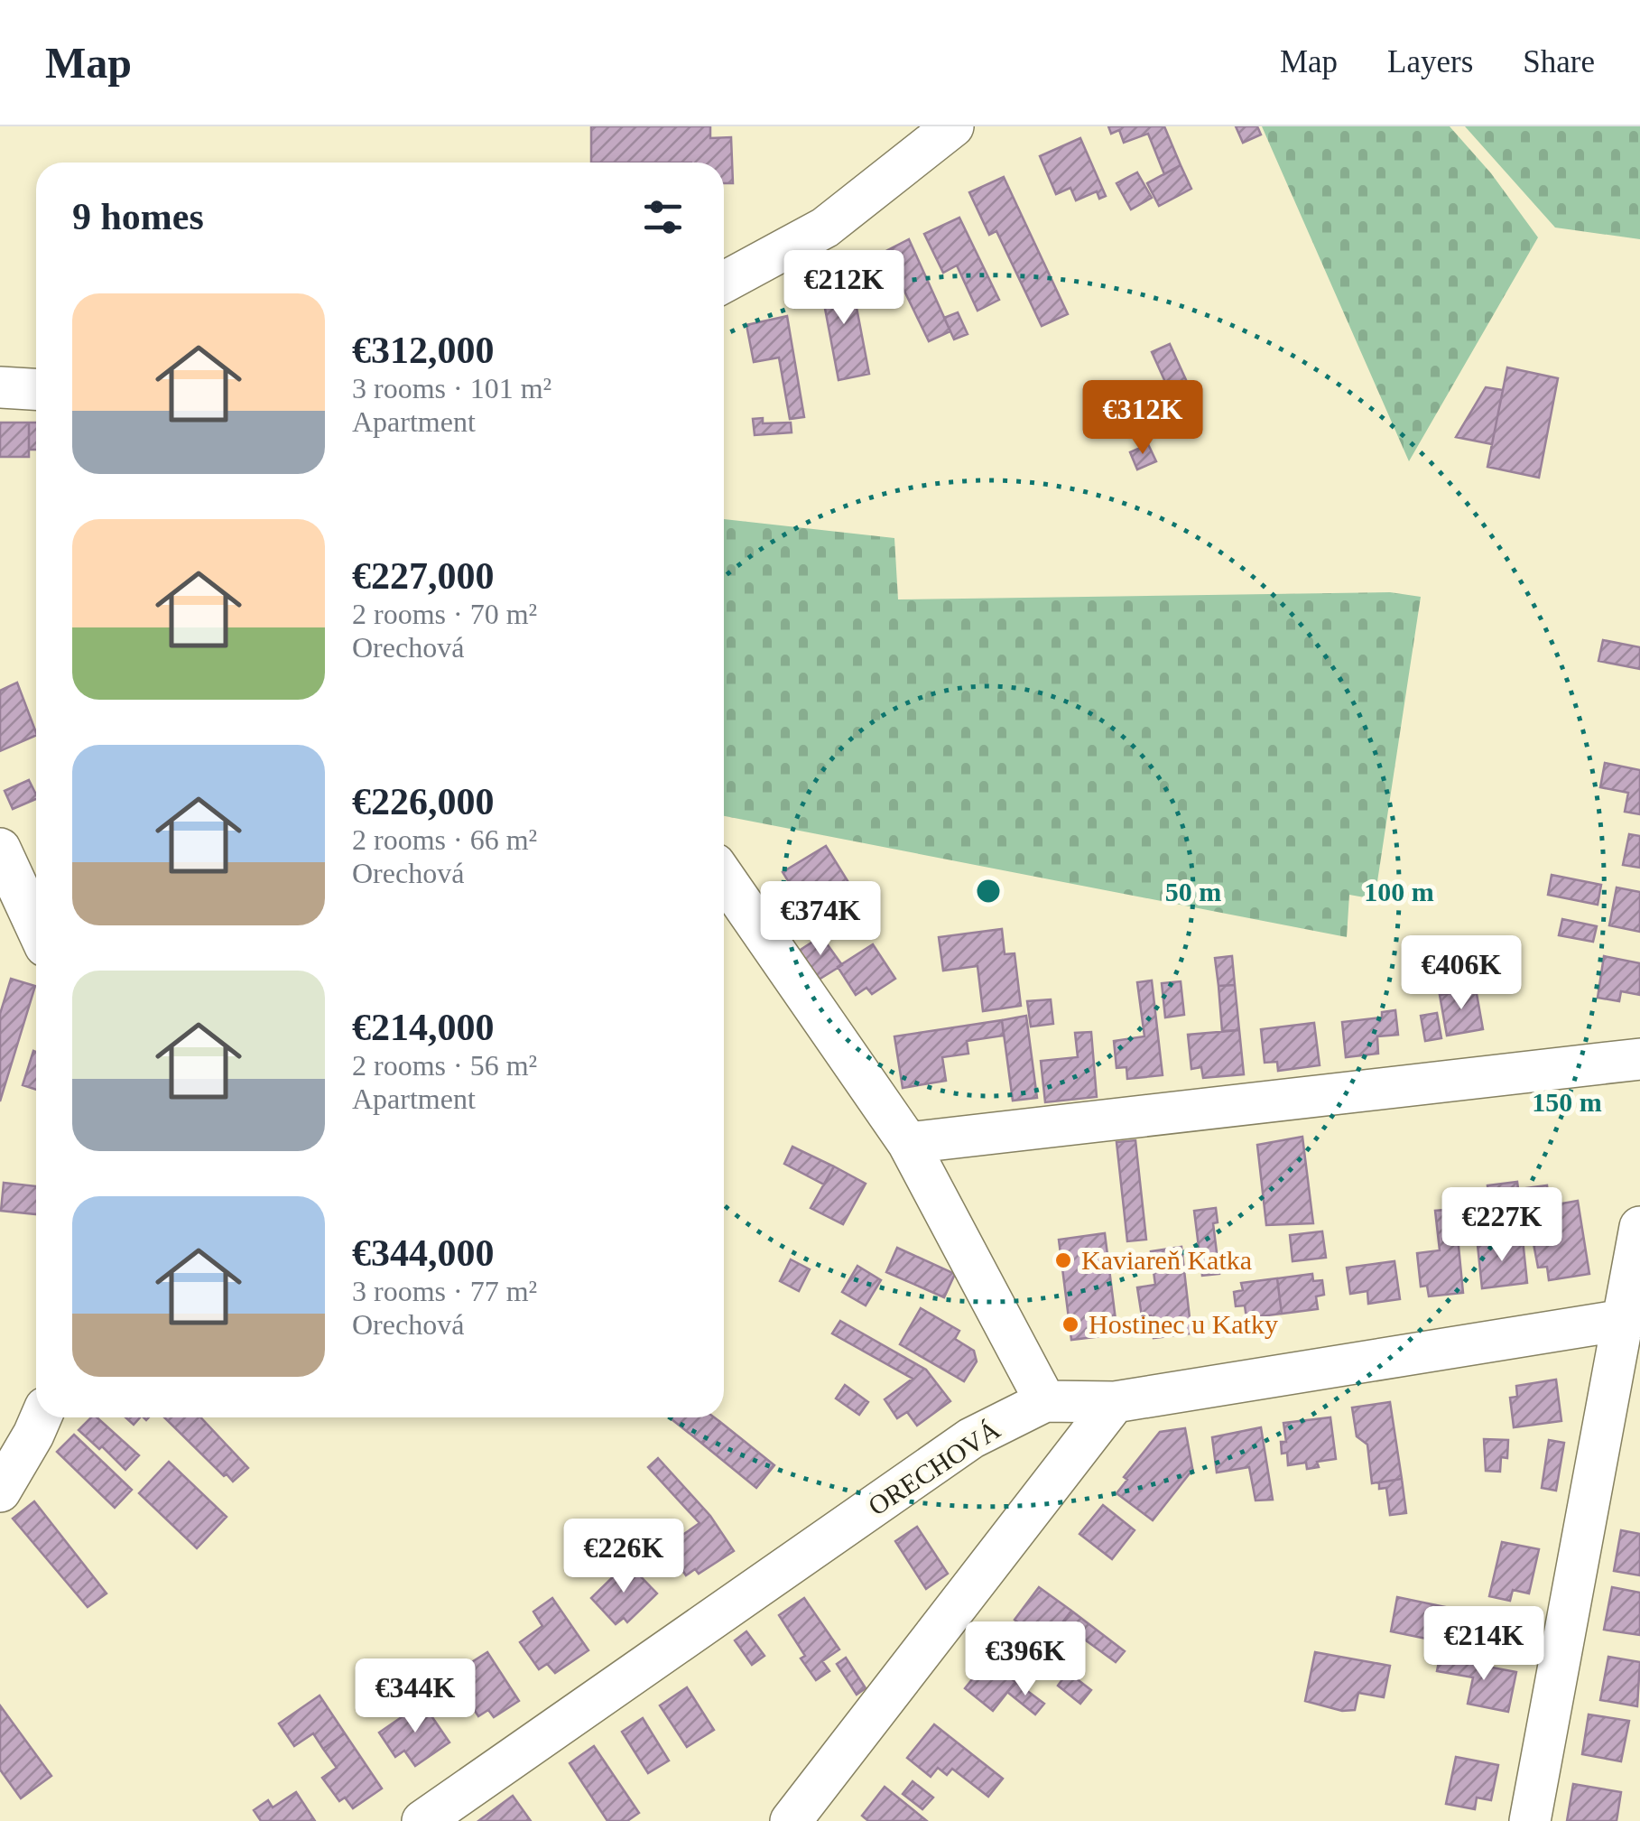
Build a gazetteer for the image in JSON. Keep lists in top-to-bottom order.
{
  "streets": {
    "street": ["ORECHOVÁ"]
  },
  "places": ["Kaviareň Katka", "Hostinec u Katky"],
  "page": {
    "header": "Map",
    "nav": ["Map", "Layers", "Share"],
    "heading": "9 homes",
    "price": [
      "€212K",
      "€312K",
      "€374K",
      "€406K",
      "€227K",
      "€226K",
      "€214K",
      "€396K",
      "€344K"
    ],
    "list": [
      {
        "name": "€312,000",
        "note": "3 rooms · 101 m² · Apartment"
      },
      {
        "name": "€227,000",
        "note": "2 rooms · 70 m² · Orechová"
      },
      {
        "name": "€226,000",
        "note": "2 rooms · 66 m² · Orechová"
      },
      {
        "name": "€214,000",
        "note": "2 rooms · 56 m² · Apartment"
      },
      {
        "name": "€344,000",
        "note": "3 rooms · 77 m² · Orechová"
      }
    ]
  },
  "rings": ["50 m", "100 m", "150 m"]
}
